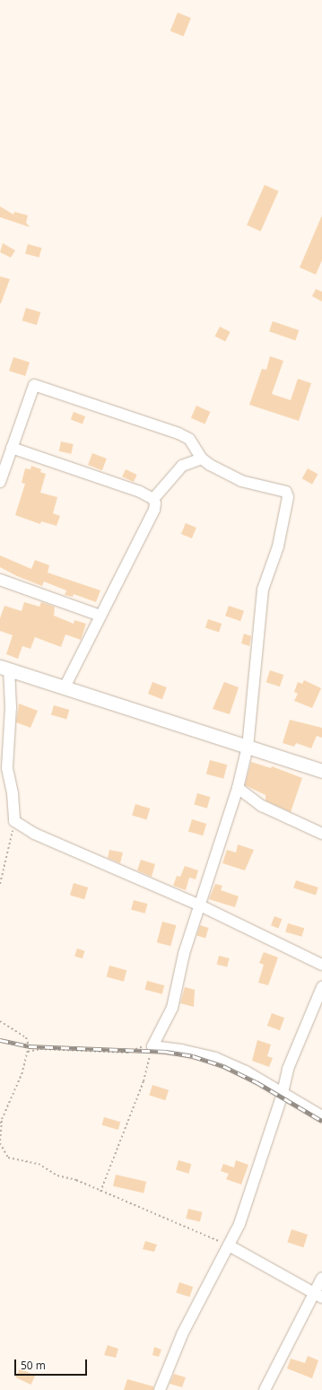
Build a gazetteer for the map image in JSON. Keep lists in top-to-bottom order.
{
  "scale_bar": "50 m"
}
